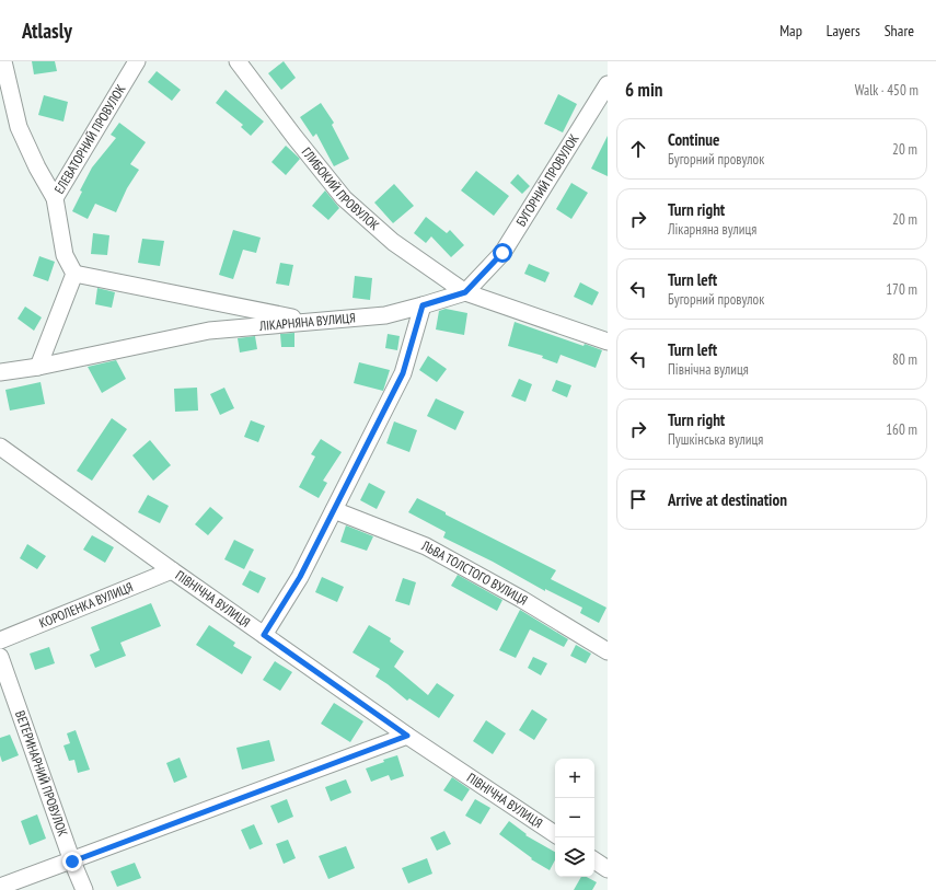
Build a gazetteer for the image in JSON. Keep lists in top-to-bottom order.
{
  "streets": {
    "street": [
      "ЕЛЕВАТОРНИЙ ПРОВУЛОК",
      "БУГОРНИЙ ПРОВУЛОК",
      "ГЛИБОКИЙ ПРОВУЛОК",
      "ЛІКАРНЯНА ВУЛИЦЯ",
      "ЛЬВА ТОЛСТОГО ВУЛИЦЯ",
      "ПІВНІЧНА ВУЛИЦЯ",
      "КОРОЛЕНКА ВУЛИЦЯ",
      "ВЕТЕРИНАРНИЙ ПРОВУЛОК"
    ]
  },
  "crossings": [
    ["БУГОРНИЙ ПРОВУЛОК", "ГЛИБОКИЙ ПРОВУЛОК"],
    ["БУГОРНИЙ ПРОВУЛОК", "ЛІКАРНЯНА ВУЛИЦЯ"],
    ["ГЛИБОКИЙ ПРОВУЛОК", "ЛІКАРНЯНА ВУЛИЦЯ"],
    ["ПІВНІЧНА ВУЛИЦЯ", "КОРОЛЕНКА ВУЛИЦЯ"]
  ],
  "page": {
    "header": "Atlasly",
    "nav": ["Map", "Layers", "Share"],
    "heading": ["6 min", "Walk · 450 m"],
    "list": [
      ["Continue", "Бугорний провулок", "20 m"],
      ["Turn right", "Лікарняна вулиця", "20 m"],
      ["Turn left", "Бугорний провулок", "170 m"],
      ["Turn left", "Північна вулиця", "80 m"],
      ["Turn right", "Пушкінська вулиця", "160 m"],
      "Arrive at destination"
    ],
    "map_buttons": ["+", "−"]
  }
}
